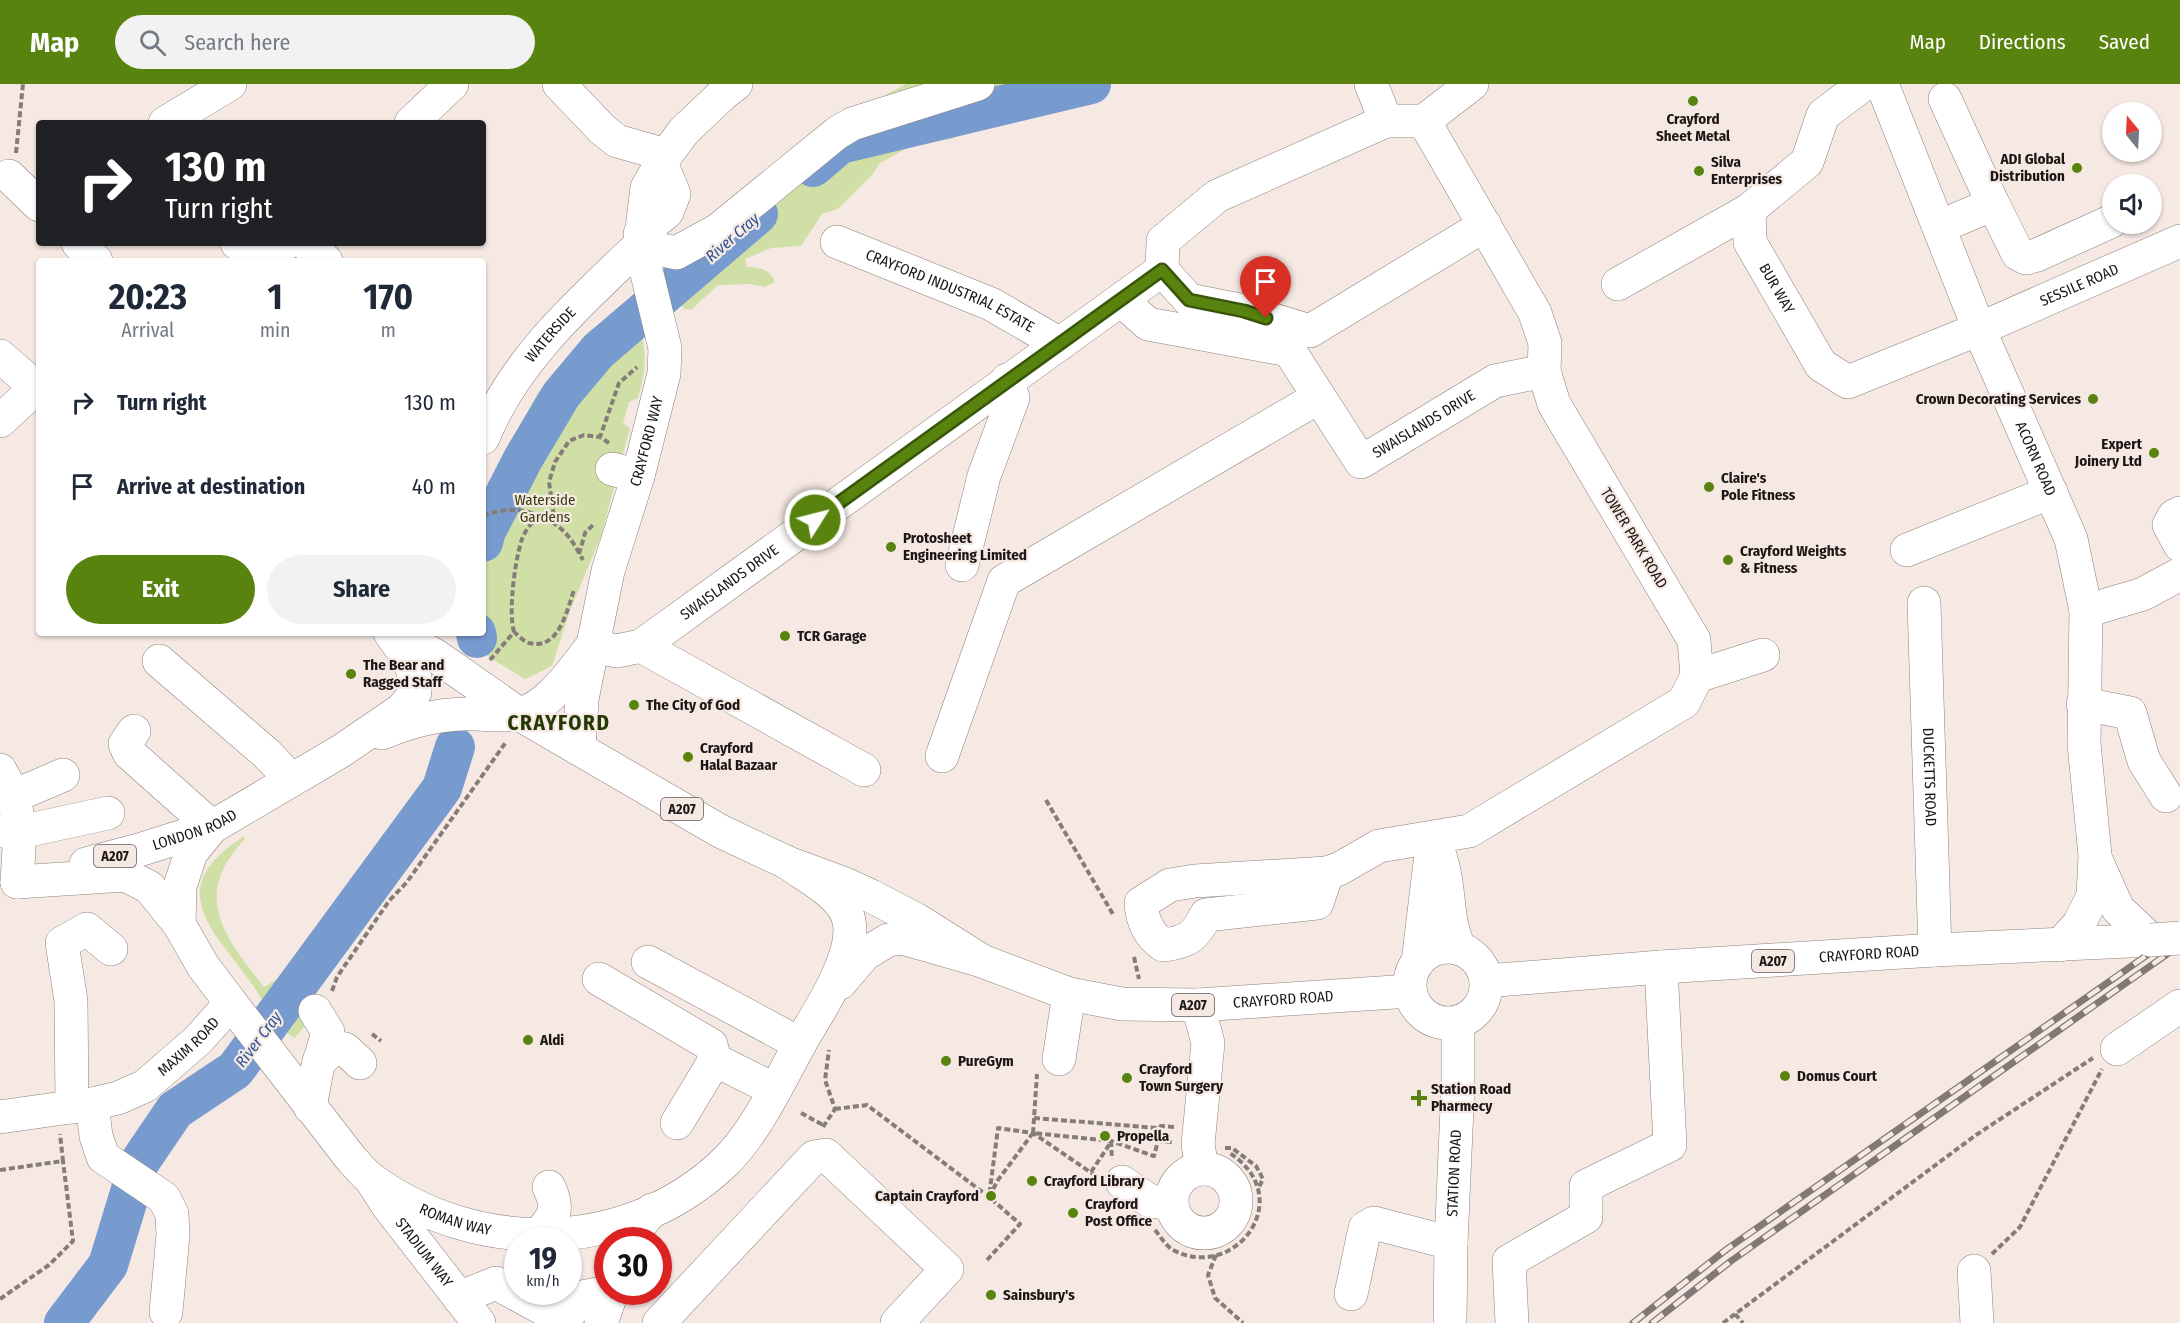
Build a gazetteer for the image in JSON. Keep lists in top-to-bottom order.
{
  "streets": {
    "main road": [
      "SESSILE ROAD",
      "BUR WAY",
      "CRAYFORD INDUSTRIAL ESTATE",
      "WATERSIDE",
      "SWAISLANDS DRIVE",
      "CRAYFORD WAY",
      "ACORN ROAD",
      "TOWER PARK ROAD",
      "DUCKETTS ROAD",
      "A207",
      "LONDON ROAD",
      "CRAYFORD ROAD",
      "MAXIM ROAD",
      "STATION ROAD",
      "ROMAN WAY",
      "STADIUM WAY"
    ]
  },
  "crossings": [
    ["SESSILE ROAD", "BUR WAY"],
    ["SESSILE ROAD", "ACORN ROAD"],
    ["BUR WAY", "ACORN ROAD"],
    ["CRAYFORD INDUSTRIAL ESTATE", "SWAISLANDS DRIVE"],
    ["WATERSIDE", "CRAYFORD WAY"],
    ["SWAISLANDS DRIVE", "CRAYFORD WAY"],
    ["SWAISLANDS DRIVE", "TOWER PARK ROAD"],
    ["CRAYFORD WAY", "LONDON ROAD"],
    ["CRAYFORD WAY", "CRAYFORD ROAD"],
    ["ACORN ROAD", "CRAYFORD ROAD"],
    ["DUCKETTS ROAD", "CRAYFORD ROAD"],
    ["A207", "LONDON ROAD"],
    ["A207", "ROMAN WAY"],
    ["LONDON ROAD", "CRAYFORD ROAD"],
    ["LONDON ROAD", "ROMAN WAY"],
    ["CRAYFORD ROAD", "STATION ROAD"],
    ["CRAYFORD ROAD", "ROMAN WAY"],
    ["MAXIM ROAD", "ROMAN WAY"],
    ["ROMAN WAY", "STADIUM WAY"]
  ],
  "districts": ["CRAYFORD"],
  "water": ["River Cray"],
  "parks": ["Waterside Gardens"],
  "places": {
    "other": [
      "Crayford Sheet Metal",
      "ADI Global Distribution",
      "Silva Enterprises",
      "Crown Decorating Services",
      "Expert Joinery Ltd",
      "Claire's Pole Fitness",
      "Protosheet Engineering Limited",
      "Crayford Weights & Fitness",
      "TCR Garage",
      "The Bear and Ragged Staff",
      "The City of God",
      "Crayford Halal Bazaar",
      "Aldi",
      "PureGym",
      "Domus Court",
      "Crayford Town Surgery",
      "Propella",
      "Crayford Library",
      "Captain Crayford",
      "Crayford Post Office",
      "Sainsbury's"
    ],
    "health": ["Station Road Pharmecy"]
  },
  "north": "top",
  "page": {
    "header": "Map",
    "search": "Search here",
    "nav": ["Map", "Directions", "Saved"],
    "turn": ["130 m", "Turn right"],
    "eta": [
      "20:23",
      "Arrival",
      "1",
      "min",
      "170",
      "m"
    ],
    "list": [
      {
        "name": "Turn right",
        "value": "130 m"
      },
      {
        "name": "Arrive at destination",
        "value": "40 m"
      }
    ],
    "buttons": ["Exit", "Share"],
    "speed": "19 km/h",
    "limit": "30"
  }
}
